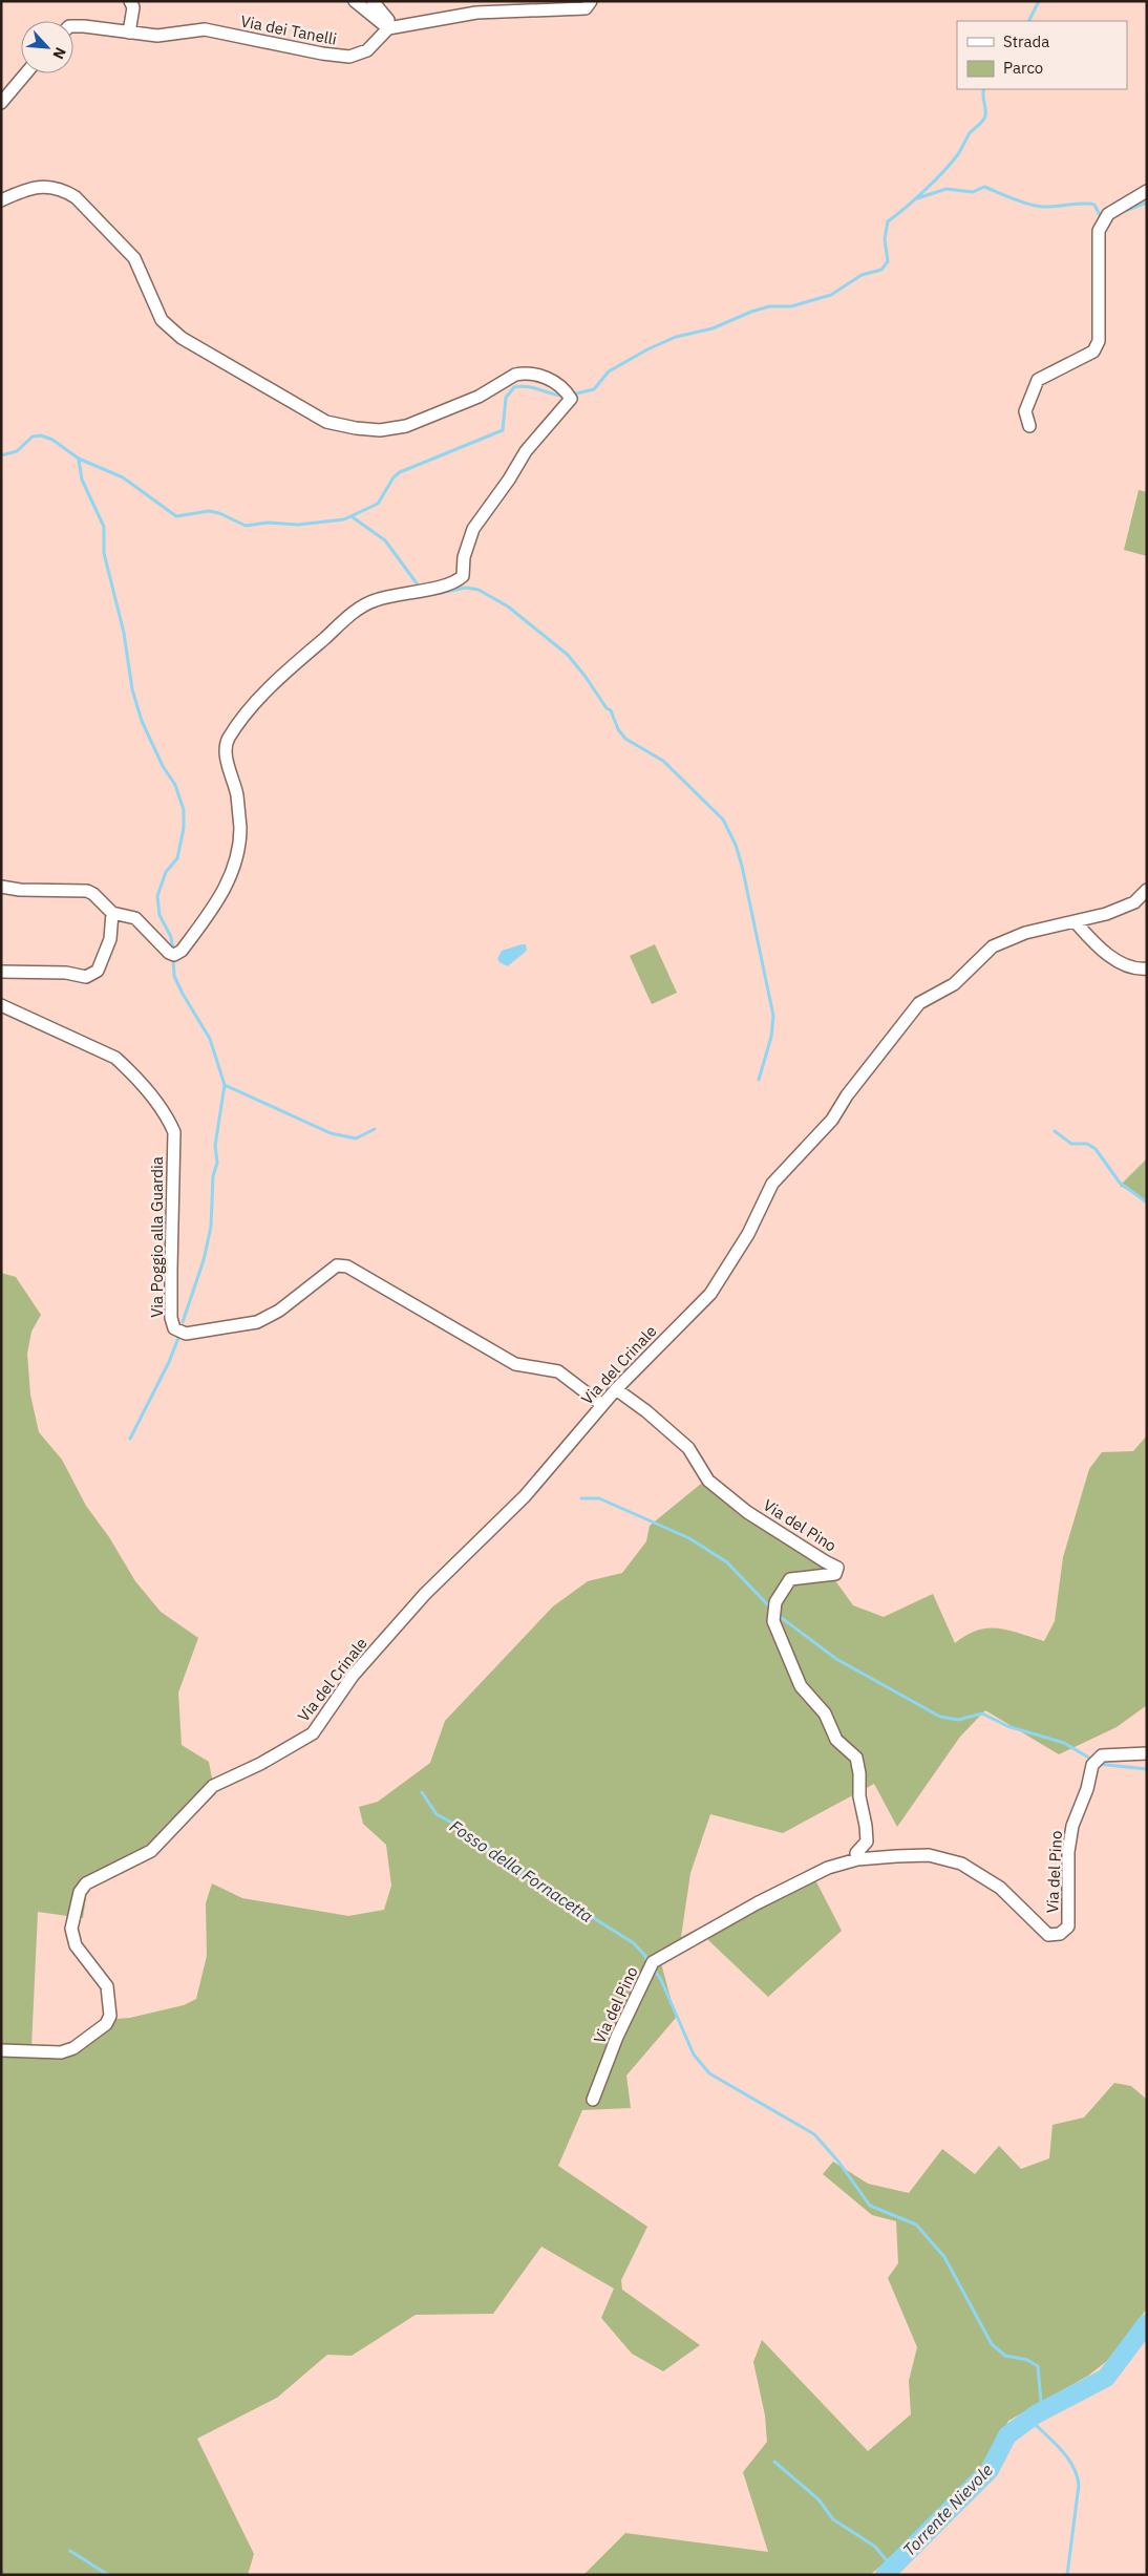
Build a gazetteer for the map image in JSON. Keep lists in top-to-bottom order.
{
  "streets": {
    "street": [
      "Via dei Tanelli",
      "Via Poggio alla Guardia",
      "Via del Crinale",
      "Via del Pino"
    ]
  },
  "crossings": [
    ["Via Poggio alla Guardia", "Via del Crinale"],
    ["Via del Crinale", "Via del Pino"]
  ],
  "water": ["Fosso della Fornacetta", "Torrente Nievole"],
  "legend": ["Strada", "Parco"],
  "north": "bottom right"
}
